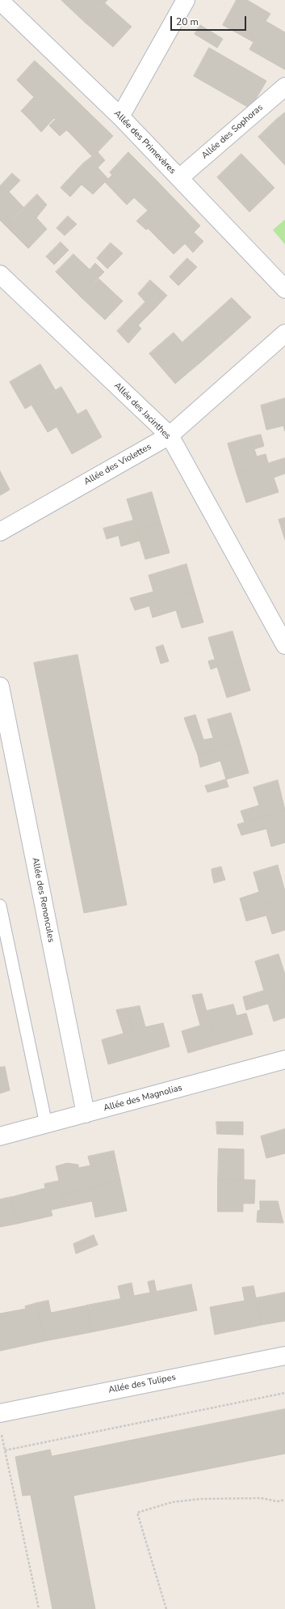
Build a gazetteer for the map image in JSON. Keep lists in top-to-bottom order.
{
  "streets": {
    "street": [
      "Allée des Sophoras",
      "Allée des Primevères",
      "Allée des Jacinthes",
      "Allée des Violettes",
      "Allée des Renoncules",
      "Allée des Magnolias",
      "Allée des Tulipes"
    ]
  },
  "crossings": [
    ["Allée des Sophoras", "Allée des Primevères"],
    ["Allée des Jacinthes", "Allée des Violettes"],
    ["Allée des Renoncules", "Allée des Magnolias"]
  ],
  "scale_bar": "20 m"
}
